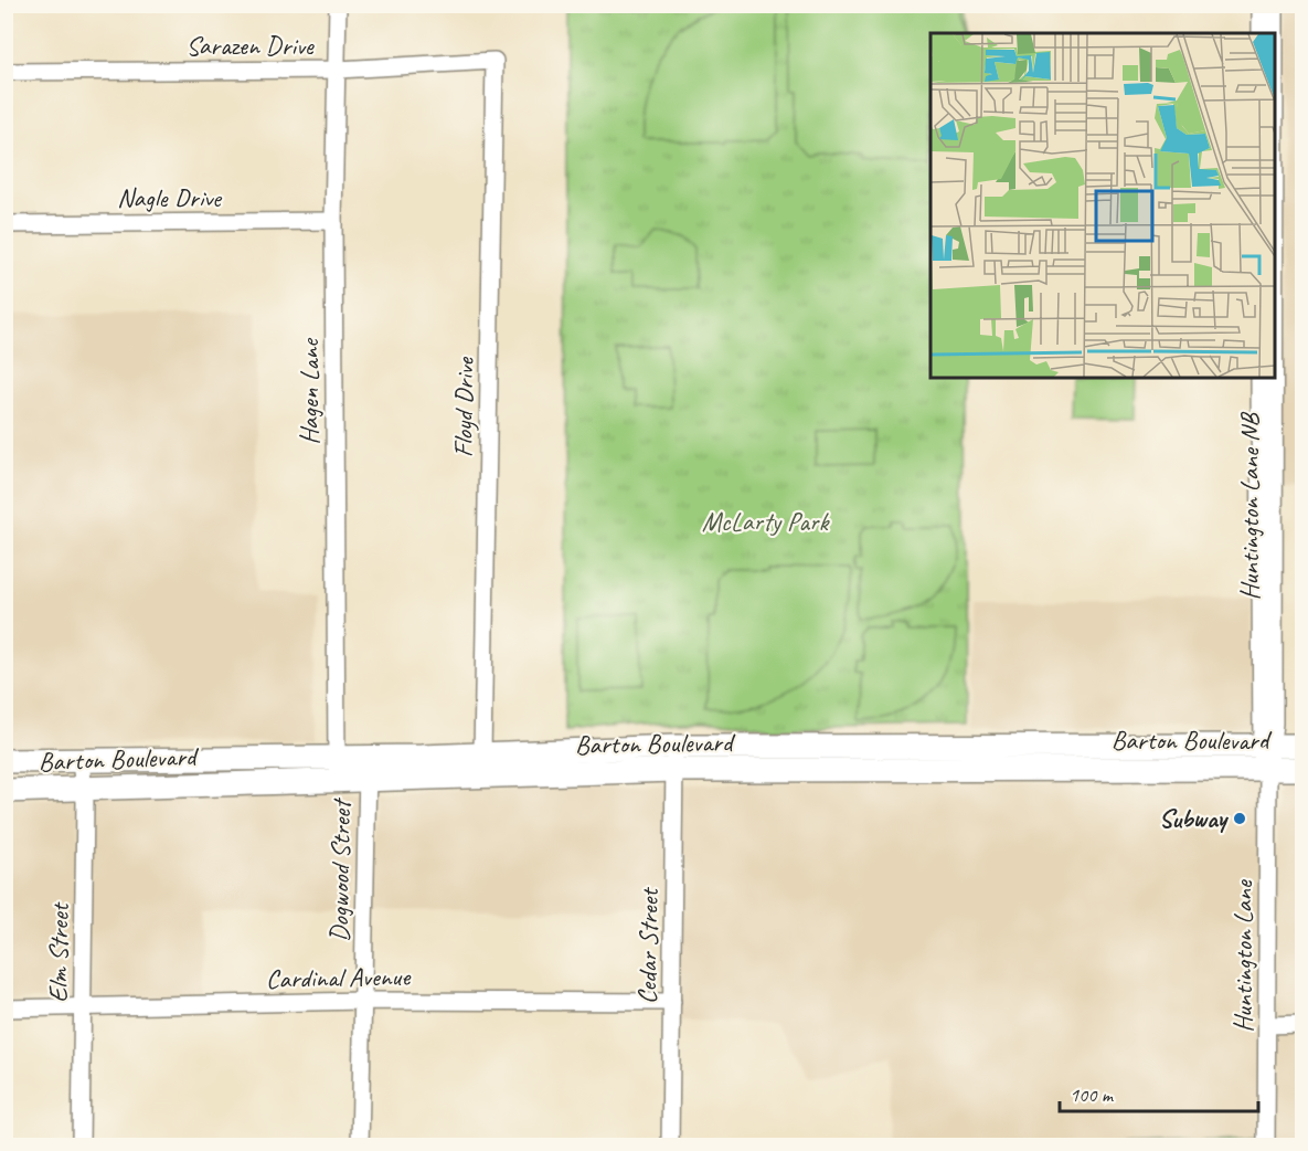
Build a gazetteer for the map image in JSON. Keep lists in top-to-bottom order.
{
  "streets": {
    "main road": ["Barton Boulevard"],
    "street": [
      "Sarazen Drive",
      "Nagle Drive",
      "Hagen Lane",
      "Floyd Drive",
      "Huntington Lane NB",
      "Dogwood Street",
      "Cedar Street",
      "Elm Street",
      "Huntington Lane",
      "Cardinal Avenue"
    ]
  },
  "crossings": [
    ["Sarazen Drive", "Hagen Lane"],
    ["Sarazen Drive", "Floyd Drive"],
    ["Nagle Drive", "Hagen Lane"],
    ["Hagen Lane", "Barton Boulevard"],
    ["Floyd Drive", "Barton Boulevard"],
    ["Huntington Lane NB", "Barton Boulevard"],
    ["Huntington Lane NB", "Huntington Lane"],
    ["Barton Boulevard", "Dogwood Street"],
    ["Barton Boulevard", "Cedar Street"],
    ["Barton Boulevard", "Elm Street"],
    ["Barton Boulevard", "Huntington Lane"],
    ["Dogwood Street", "Cardinal Avenue"],
    ["Cedar Street", "Cardinal Avenue"],
    ["Elm Street", "Cardinal Avenue"]
  ],
  "parks": ["McLarty Park"],
  "places": ["Subway"],
  "scale_bar": "100 m"
}
